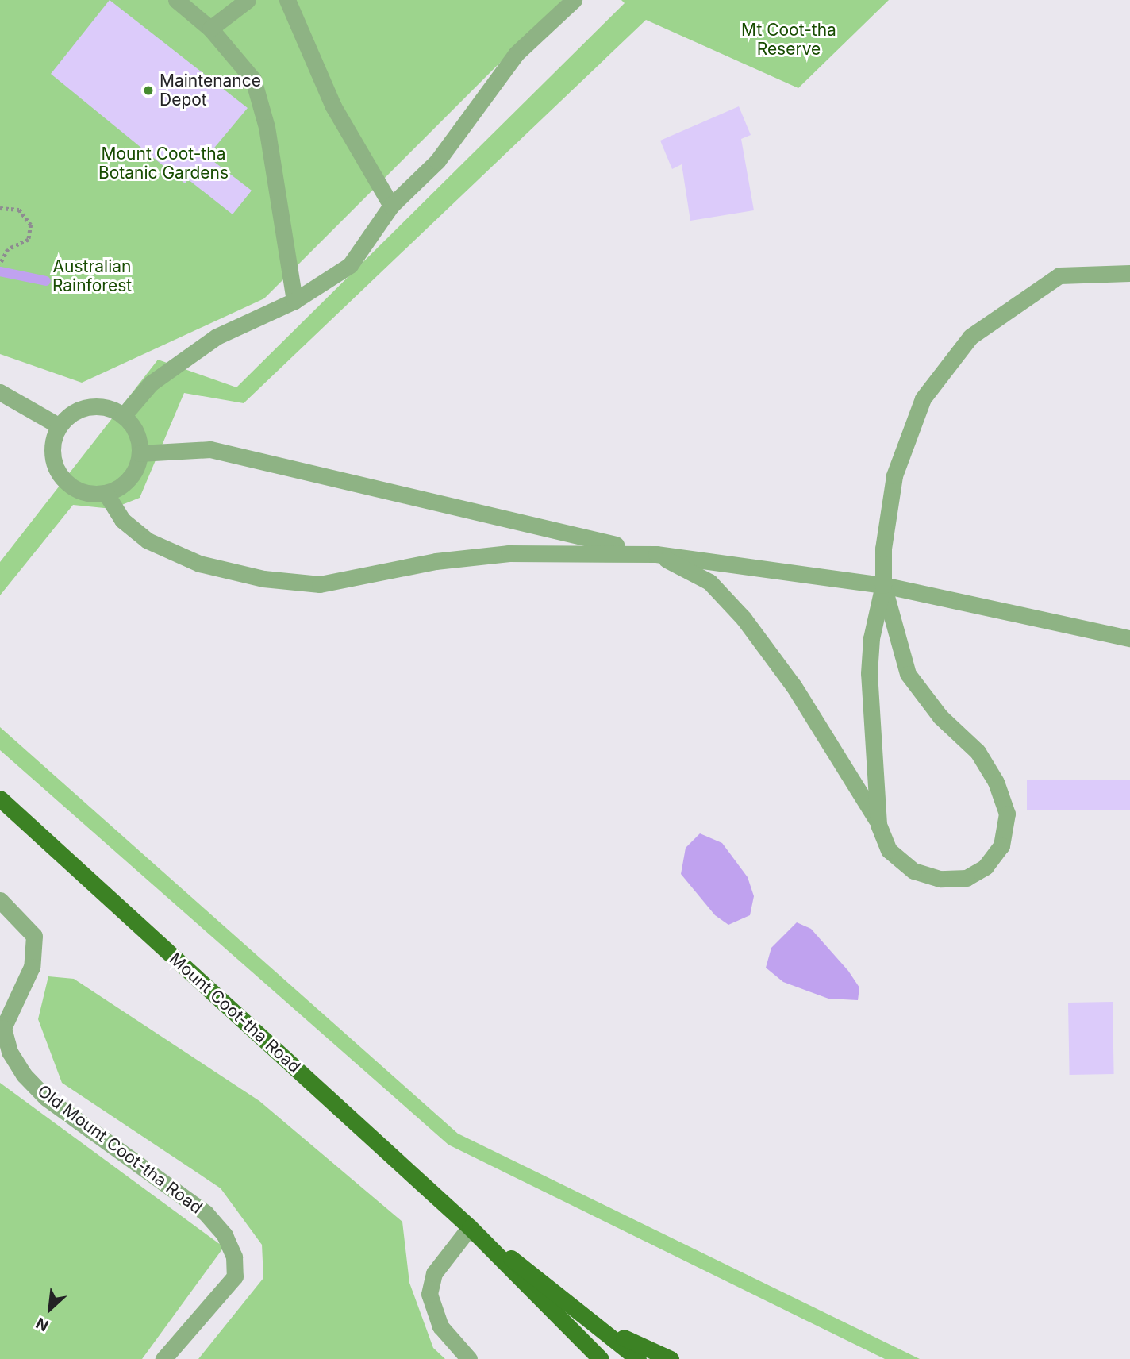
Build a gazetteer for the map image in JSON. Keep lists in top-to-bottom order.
{
  "streets": {
    "main road": ["Mount Coot-tha Road"],
    "street": ["Old Mount Coot-tha Road"]
  },
  "parks": ["Mt Coot-tha Reserve", "Mount Coot-tha Botanic Gardens", "Australian Rainforest"],
  "places": ["Maintenance Depot"],
  "north": "bottom left"
}
